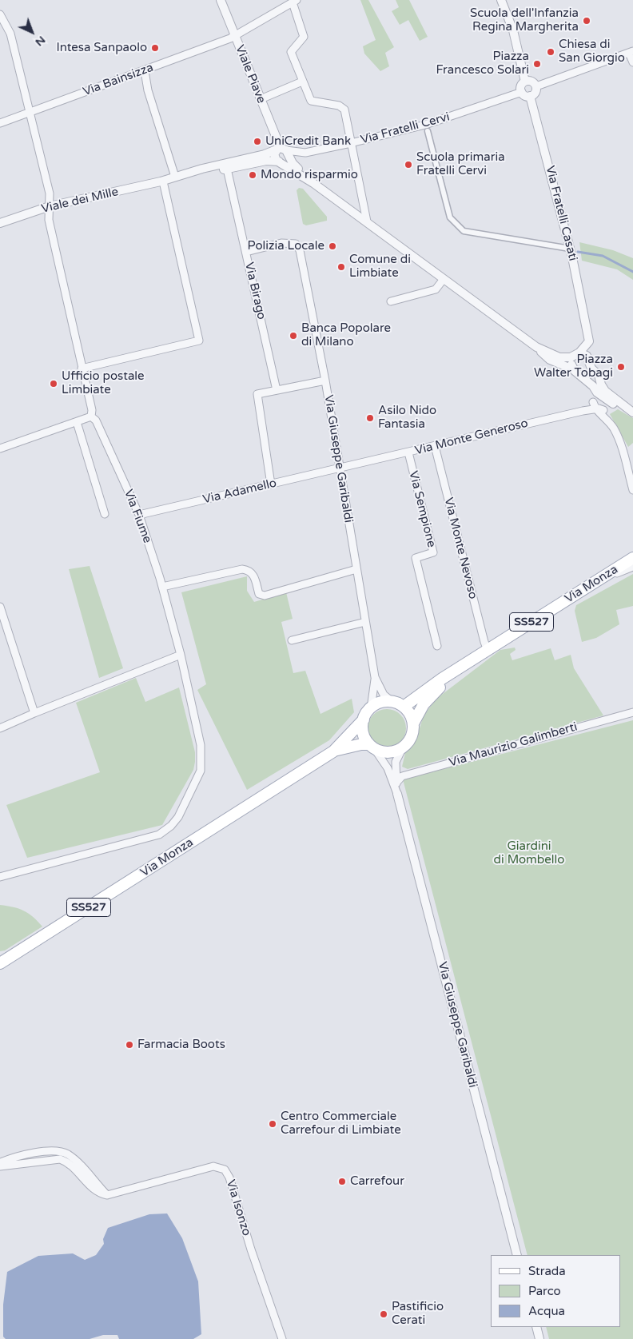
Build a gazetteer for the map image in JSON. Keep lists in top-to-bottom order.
{
  "streets": {
    "main road": ["Via Monza", "SS527"],
    "street": [
      "Viale Piave",
      "Via Bainsizza",
      "Via Fratelli Cervi",
      "Viale dei Mille",
      "Via Fratelli Casati",
      "Via Birago",
      "Via Monte Generoso",
      "Via Giuseppe Garibaldi",
      "Via Adamello",
      "Via Sempione",
      "Via Fiume",
      "Via Monte Nevoso",
      "Via Maurizio Galimberti",
      "Via Isonzo"
    ]
  },
  "crossings": [
    ["Viale Piave", "Via Bainsizza"],
    ["Viale Piave", "Via Fratelli Cervi"],
    ["Viale Piave", "Viale dei Mille"],
    ["Via Bainsizza", "Via Fiume"],
    ["Via Fratelli Cervi", "Viale dei Mille"],
    ["Via Fratelli Cervi", "Via Fratelli Casati"],
    ["Viale dei Mille", "Via Birago"],
    ["Viale dei Mille", "Via Fiume"],
    ["Via Birago", "Via Giuseppe Garibaldi"],
    ["Via Monte Generoso", "Via Giuseppe Garibaldi"],
    ["Via Monte Generoso", "Via Adamello"],
    ["Via Monte Generoso", "Via Sempione"],
    ["Via Monte Generoso", "Via Monte Nevoso"],
    ["Via Giuseppe Garibaldi", "Via Adamello"],
    ["Via Giuseppe Garibaldi", "Via Monza"],
    ["Via Giuseppe Garibaldi", "Via Maurizio Galimberti"],
    ["Via Adamello", "Via Fiume"],
    ["Via Monte Nevoso", "Via Monza"]
  ],
  "parks": ["Giardini di Mombello"],
  "places": [
    "Scuola dell'Infanzia Regina Margherita",
    "Intesa Sanpaolo",
    "Chiesa di San Giorgio",
    "Piazza Francesco Solari",
    "UniCredit Bank",
    "Scuola primaria Fratelli Cervi",
    "Mondo risparmio",
    "Polizia Locale",
    "Comune di Limbiate",
    "Banca Popolare di Milano",
    "Piazza Walter Tobagi",
    "Ufficio postale Limbiate",
    "Asilo Nido Fantasia",
    "Farmacia Boots",
    "Centro Commerciale Carrefour di Limbiate",
    "Carrefour",
    "Pastificio Cerati"
  ],
  "legend": ["Strada", "Parco", "Acqua"],
  "north": "bottom right"
}
